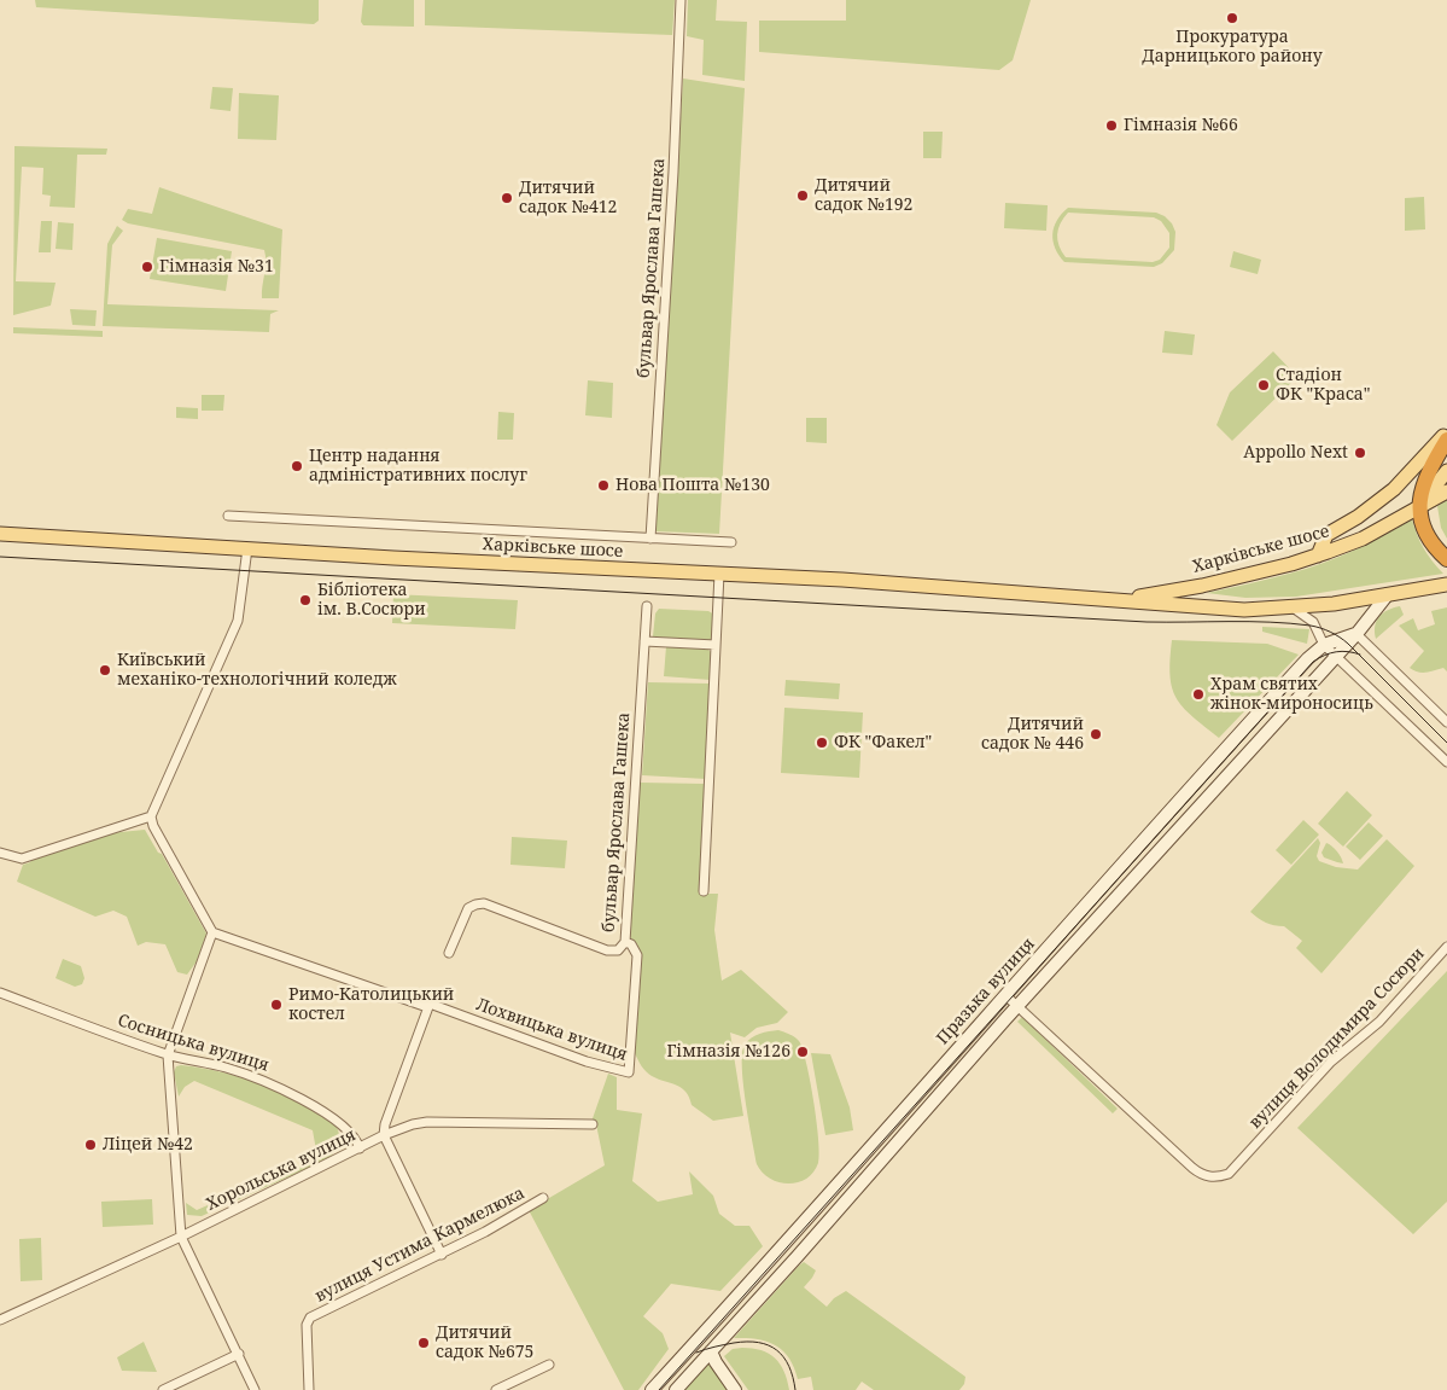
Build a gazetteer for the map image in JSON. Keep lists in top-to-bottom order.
{
  "streets": {
    "main road": ["Харківське шосе"],
    "street": [
      "бульвар Ярослава Гашека",
      "Празька вулиця",
      "Лохвицька вулиця",
      "вулиця Володимира Сосюри",
      "Сосницька вулиця",
      "Хорольська вулиця",
      "вулиця Устима Кармелюка"
    ]
  },
  "crossings": [
    ["бульвар Ярослава Гашека", "Харківське шосе"],
    ["бульвар Ярослава Гашека", "Лохвицька вулиця"],
    ["Харківське шосе", "Празька вулиця"],
    ["Празька вулиця", "вулиця Володимира Сосюри"],
    ["Сосницька вулиця", "Хорольська вулиця"]
  ],
  "places": [
    "Прокуратура Дарницького району",
    "Гімназія №66",
    "Дитячий садок №192",
    "Дитячий садок №412",
    "Гімназія №31",
    "Стадіон ФК \"Краса\"",
    "Appollo Next",
    "Центр надання адміністративних послуг",
    "Нова Пошта №130",
    "Бібліотека ім. В.Сосюри",
    "Київський механіко-технологічний коледж",
    "Храм святих жінок-мироносиць",
    "Дитячий садок № 446",
    "ФК \"Факел\"",
    "Римо-Католицький костел",
    "Гімназія №126",
    "Ліцей №42",
    "Дитячий садок №675"
  ]
}
